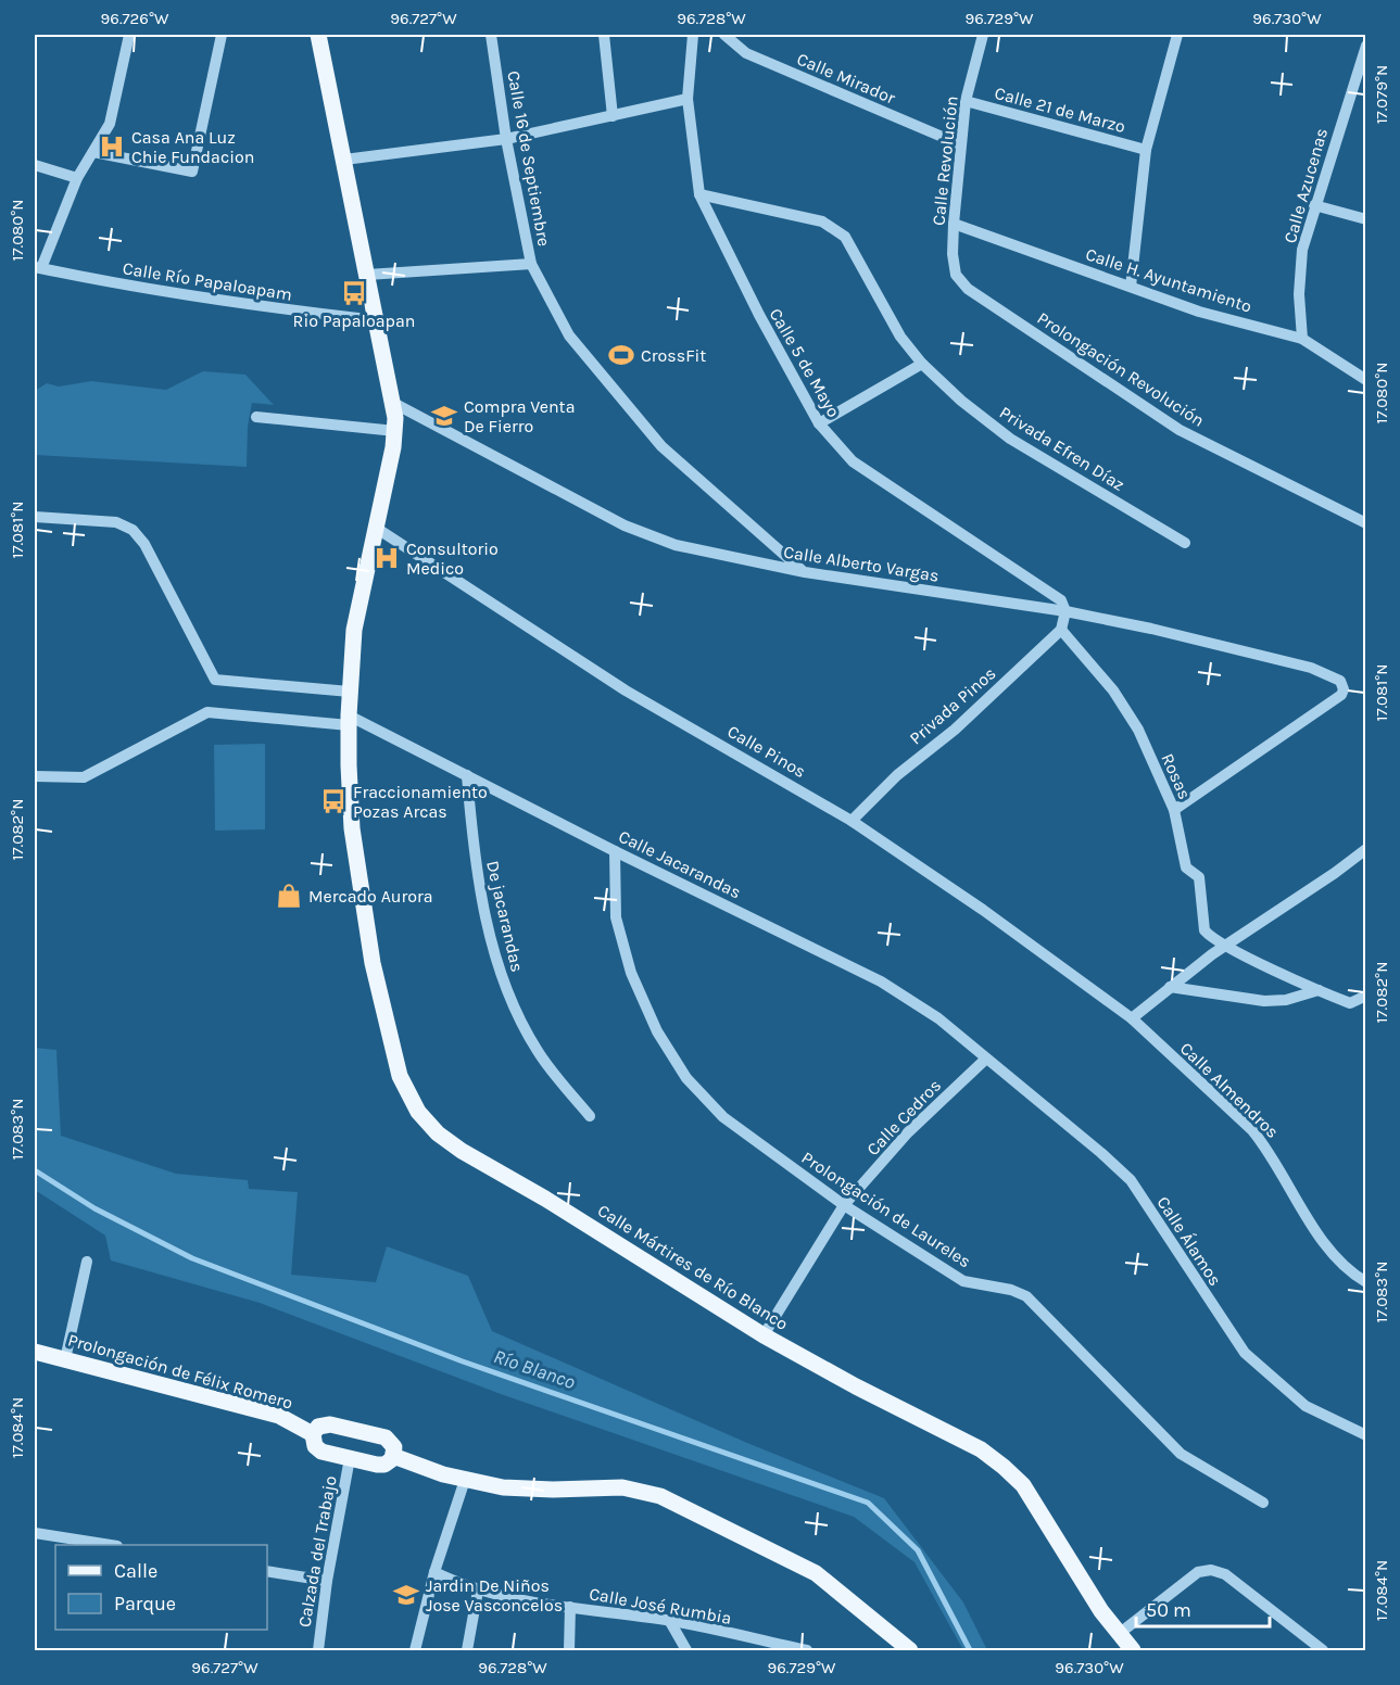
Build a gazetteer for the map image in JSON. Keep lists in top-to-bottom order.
{
  "streets": {
    "main road": ["Calle Mártires de Río Blanco", "Prolongación de Félix Romero"],
    "street": [
      "Calle Mirador",
      "Calle 21 de Marzo",
      "Calle 16 de Septiembre",
      "Calle Revolución",
      "Calle Azucenas",
      "Calle H. Ayuntamiento",
      "Calle Río Papaloapam",
      "Calle 5 de Mayo",
      "Prolongación Revolución",
      "Privada Efren Díaz",
      "Calle Alberto Vargas",
      "Privada Pinos",
      "Calle Pinos",
      "Rosas",
      "Calle Jacarandas",
      "De jacarandas",
      "Calle Almendros",
      "Calle Cedros",
      "Prolongación de Laureles",
      "Calle Álamos",
      "Calzada del Trabajo",
      "Calle José Rumbia"
    ]
  },
  "crossings": [
    ["Calle Mirador", "Calle Revolución"],
    ["Calle 21 de Marzo", "Calle Revolución"],
    ["Calle 16 de Septiembre", "Calle Alberto Vargas"],
    ["Calle Revolución", "Calle H. Ayuntamiento"],
    ["Calle Revolución", "Prolongación Revolución"],
    ["Calle Azucenas", "Calle H. Ayuntamiento"],
    ["Calle Río Papaloapam", "Calle Mártires de Río Blanco"],
    ["Calle 5 de Mayo", "Privada Efren Díaz"],
    ["Calle 5 de Mayo", "Calle Alberto Vargas"],
    ["Calle Alberto Vargas", "Rosas"],
    ["Calle Alberto Vargas", "Calle Mártires de Río Blanco"],
    ["Privada Pinos", "Calle Pinos"],
    ["Privada Pinos", "Rosas"],
    ["Calle Pinos", "Calle Almendros"],
    ["Calle Pinos", "Calle Mártires de Río Blanco"],
    ["Calle Jacarandas", "De jacarandas"],
    ["Calle Jacarandas", "Calle Cedros"],
    ["Calle Jacarandas", "Prolongación de Laureles"],
    ["Calle Jacarandas", "Calle Álamos"],
    ["Calle Jacarandas", "Calle Mártires de Río Blanco"],
    ["Calle Cedros", "Prolongación de Laureles"],
    ["Calle Cedros", "Calle Álamos"],
    ["Calle Cedros", "Calle Mártires de Río Blanco"],
    ["Prolongación de Félix Romero", "Calzada del Trabajo"]
  ],
  "water": ["Río Blanco"],
  "places": {
    "hospital": ["Casa Ana Luz Chie Fundacion", "Consultorio Medico"],
    "bus stop": ["Rio Papaloapan", "Fraccionamiento Pozas Arcas"],
    "sports": ["CrossFit"],
    "school or university": ["Compra Venta De Fierro", "Jardin De Niños Jose Vasconcelos"],
    "shop": ["Mercado Aurora"]
  },
  "legend": ["Calle", "Parque"],
  "scale_bar": "50 m",
  "coordinates": [
    "96.726°W",
    "96.727°W",
    "96.728°W",
    "96.729°W",
    "96.730°W",
    "17.079°N",
    "17.080°N",
    "17.081°N",
    "17.082°N",
    "17.083°N",
    "17.084°N"
  ]
}
